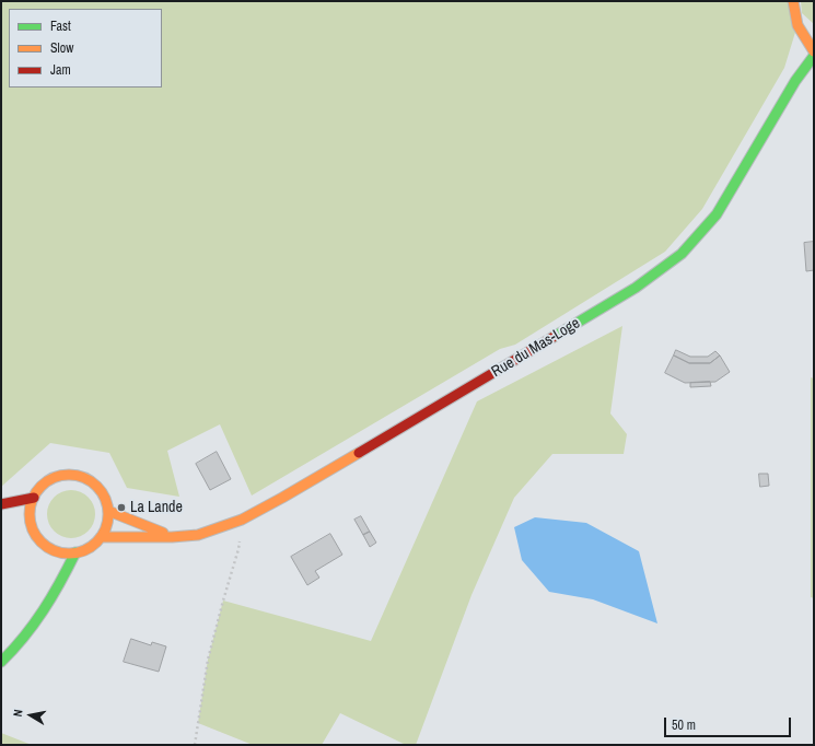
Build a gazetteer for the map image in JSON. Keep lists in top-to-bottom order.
{
  "streets": {
    "main road": ["Rue du Mas-Loge"]
  },
  "places": ["La Lande"],
  "legend": ["Fast", "Slow", "Jam"],
  "scale_bar": "50 m",
  "north": "left"
}
